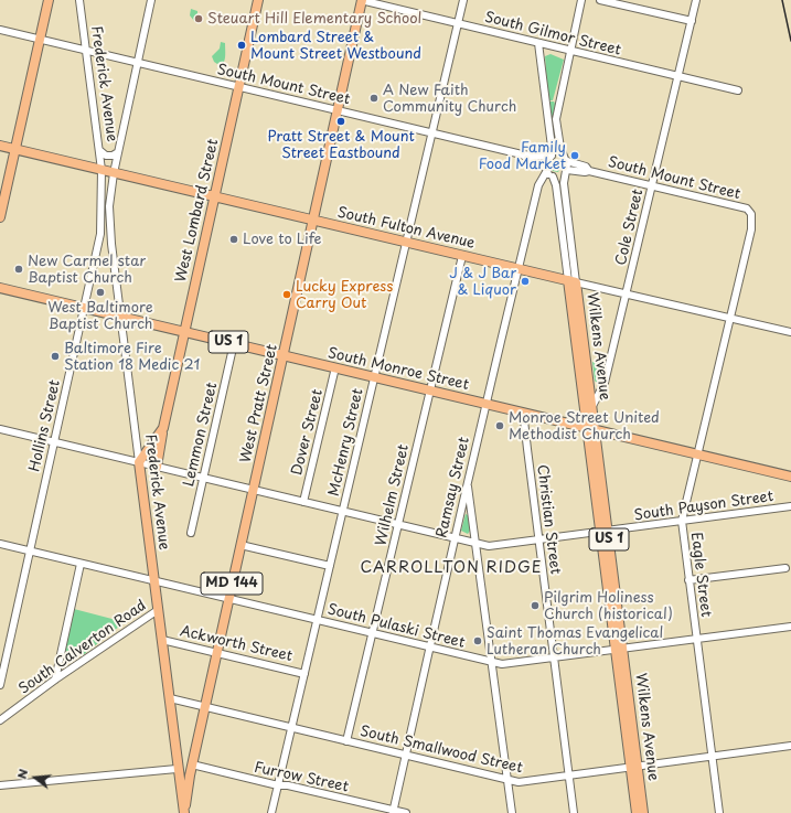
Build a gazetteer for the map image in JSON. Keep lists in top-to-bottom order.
{
  "streets": {
    "main road": [
      "Frederick Avenue",
      "West Lombard Street",
      "South Fulton Avenue",
      "US 1",
      "Wilkens Avenue",
      "South Monroe Street",
      "West Pratt Street",
      "MD 144"
    ],
    "street": [
      "South Gilmor Street",
      "South Mount Street",
      "Cole Street",
      "Hollins Street",
      "Dover Street",
      "Lemmon Street",
      "McHenry Street",
      "Ramsay Street",
      "Wilhelm Street",
      "South Payson Street",
      "Christian Street",
      "Eagle Street",
      "South Pulaski Street",
      "Ackworth Street",
      "South Calverton Road",
      "South Smallwood Street",
      "Furrow Street"
    ]
  },
  "crossings": [
    ["South Gilmor Street", "Cole Street"],
    ["South Gilmor Street", "West Pratt Street"],
    ["South Gilmor Street", "McHenry Street"],
    ["Frederick Avenue", "South Mount Street"],
    ["Frederick Avenue", "West Lombard Street"],
    ["Frederick Avenue", "South Fulton Avenue"],
    ["Frederick Avenue", "South Monroe Street"],
    ["Frederick Avenue", "West Pratt Street"],
    ["Frederick Avenue", "Hollins Street"],
    ["Frederick Avenue", "South Payson Street"],
    ["Frederick Avenue", "South Pulaski Street"],
    ["Frederick Avenue", "Ackworth Street"],
    ["Frederick Avenue", "South Calverton Road"],
    ["Frederick Avenue", "South Smallwood Street"],
    ["South Mount Street", "West Lombard Street"],
    ["South Mount Street", "Cole Street"],
    ["South Mount Street", "Wilkens Avenue"],
    ["South Mount Street", "West Pratt Street"],
    ["South Mount Street", "McHenry Street"],
    ["South Mount Street", "Ramsay Street"],
    ["South Mount Street", "Eagle Street"],
    ["West Lombard Street", "South Fulton Avenue"],
    ["West Lombard Street", "South Monroe Street"],
    ["West Lombard Street", "South Payson Street"],
    ["Cole Street", "South Fulton Avenue"],
    ["Cole Street", "Wilkens Avenue"],
    ["South Fulton Avenue", "Wilkens Avenue"],
    ["South Fulton Avenue", "West Pratt Street"],
    ["South Fulton Avenue", "Hollins Street"],
    ["South Fulton Avenue", "McHenry Street"],
    ["South Fulton Avenue", "Ramsay Street"],
    ["South Fulton Avenue", "Wilhelm Street"],
    ["South Fulton Avenue", "Eagle Street"],
    ["Wilkens Avenue", "South Monroe Street"],
    ["Wilkens Avenue", "Ramsay Street"],
    ["Wilkens Avenue", "South Payson Street"],
    ["Wilkens Avenue", "South Pulaski Street"],
    ["Wilkens Avenue", "South Smallwood Street"],
    ["South Monroe Street", "West Pratt Street"],
    ["South Monroe Street", "Hollins Street"],
    ["South Monroe Street", "Dover Street"],
    ["South Monroe Street", "Lemmon Street"],
    ["South Monroe Street", "McHenry Street"],
    ["South Monroe Street", "Ramsay Street"],
    ["South Monroe Street", "Wilhelm Street"],
    ["South Monroe Street", "Christian Street"],
    ["South Monroe Street", "Eagle Street"],
    ["West Pratt Street", "South Payson Street"],
    ["West Pratt Street", "South Pulaski Street"],
    ["West Pratt Street", "Ackworth Street"],
    ["West Pratt Street", "South Smallwood Street"],
    ["West Pratt Street", "Furrow Street"],
    ["Hollins Street", "South Payson Street"],
    ["Hollins Street", "South Pulaski Street"],
    ["Dover Street", "South Payson Street"],
    ["Lemmon Street", "South Payson Street"],
    ["McHenry Street", "South Payson Street"],
    ["McHenry Street", "South Pulaski Street"],
    ["McHenry Street", "Ackworth Street"],
    ["McHenry Street", "South Smallwood Street"],
    ["McHenry Street", "Furrow Street"],
    ["Ramsay Street", "South Payson Street"],
    ["Ramsay Street", "South Pulaski Street"],
    ["Ramsay Street", "South Smallwood Street"],
    ["Ramsay Street", "Furrow Street"],
    ["Wilhelm Street", "South Payson Street"],
    ["Wilhelm Street", "South Pulaski Street"],
    ["Wilhelm Street", "South Smallwood Street"],
    ["South Payson Street", "Christian Street"],
    ["South Payson Street", "Eagle Street"],
    ["Christian Street", "South Pulaski Street"],
    ["Christian Street", "South Smallwood Street"],
    ["Eagle Street", "South Pulaski Street"],
    ["Eagle Street", "South Smallwood Street"]
  ],
  "districts": ["CARROLLTON RIDGE"],
  "places": [
    "Steuart Hill Elementary School",
    "Lombard Street & Mount Street Westbound",
    "A New Faith Community Church",
    "Pratt Street & Mount Street Eastbound",
    "Family Food Market",
    "Love to Life",
    "New Carmel star Baptist Church",
    "J & J Bar & Liquor",
    "West Baltimore Baptist Church",
    "Lucky Express Carry Out",
    "Baltimore Fire Station 18 Medic 21",
    "Monroe Street United Methodist Church",
    "Pilgrim Holiness Church (historical)",
    "Saint Thomas Evangelical Lutheran Church"
  ],
  "north": "left"
}
